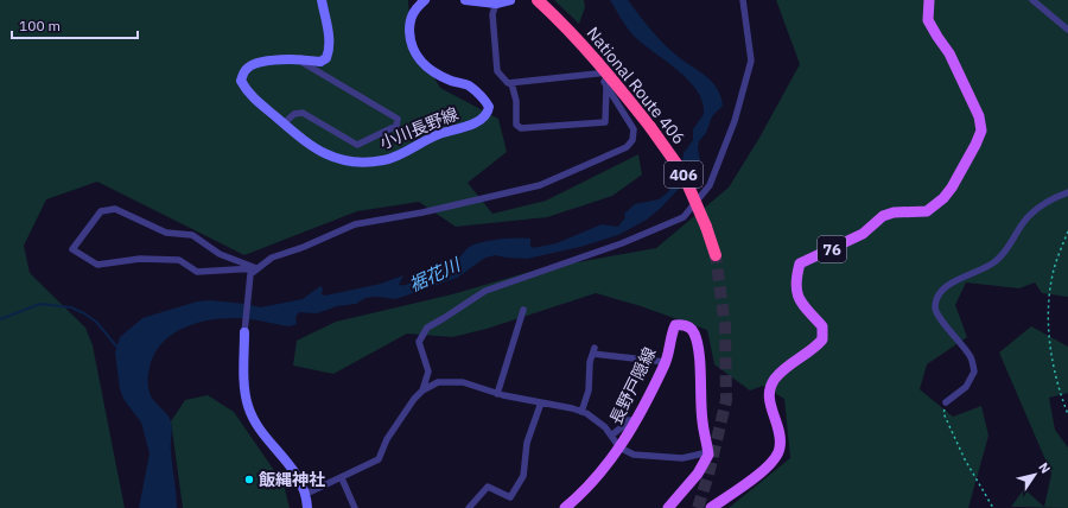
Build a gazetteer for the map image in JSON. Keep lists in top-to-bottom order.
{
  "streets": {
    "highway": ["National Route 406", "406"],
    "main road": ["小川長野線", "76", "長野戸隠線"]
  },
  "water": ["裾花川"],
  "places": ["飯縄神社"],
  "scale_bar": "100 m",
  "north": "top right"
}
